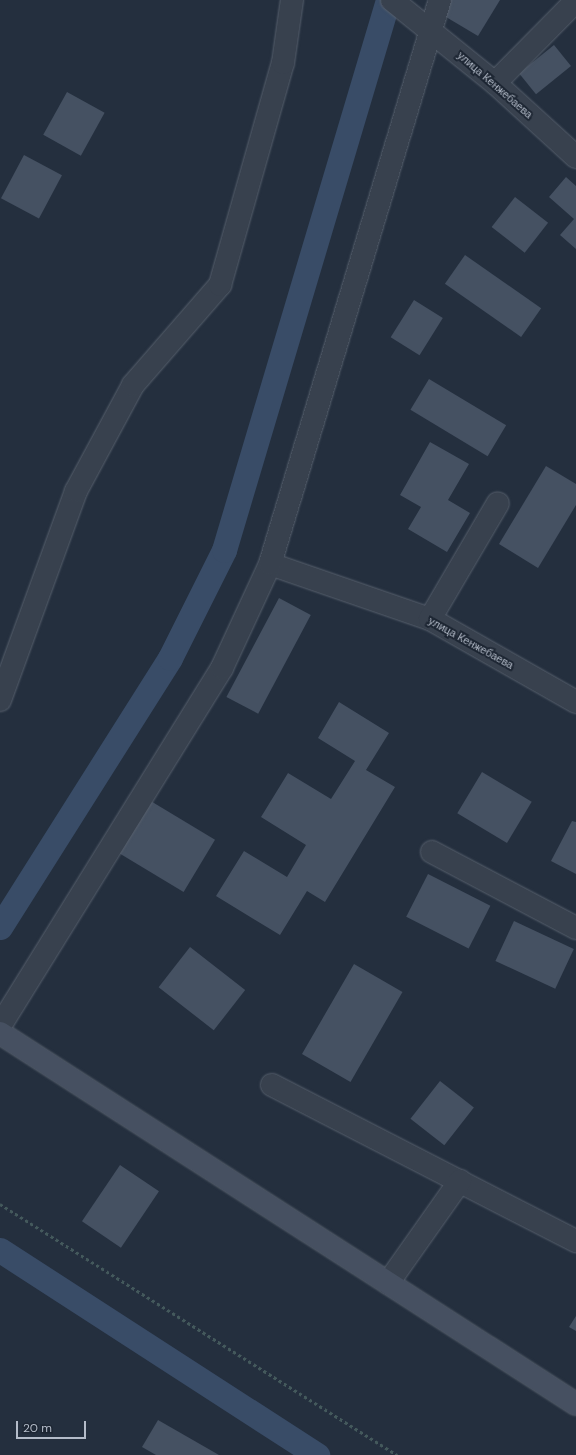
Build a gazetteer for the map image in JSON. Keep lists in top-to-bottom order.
{
  "streets": {
    "street": ["улица Кенжебаева"]
  },
  "scale_bar": "20 m"
}
